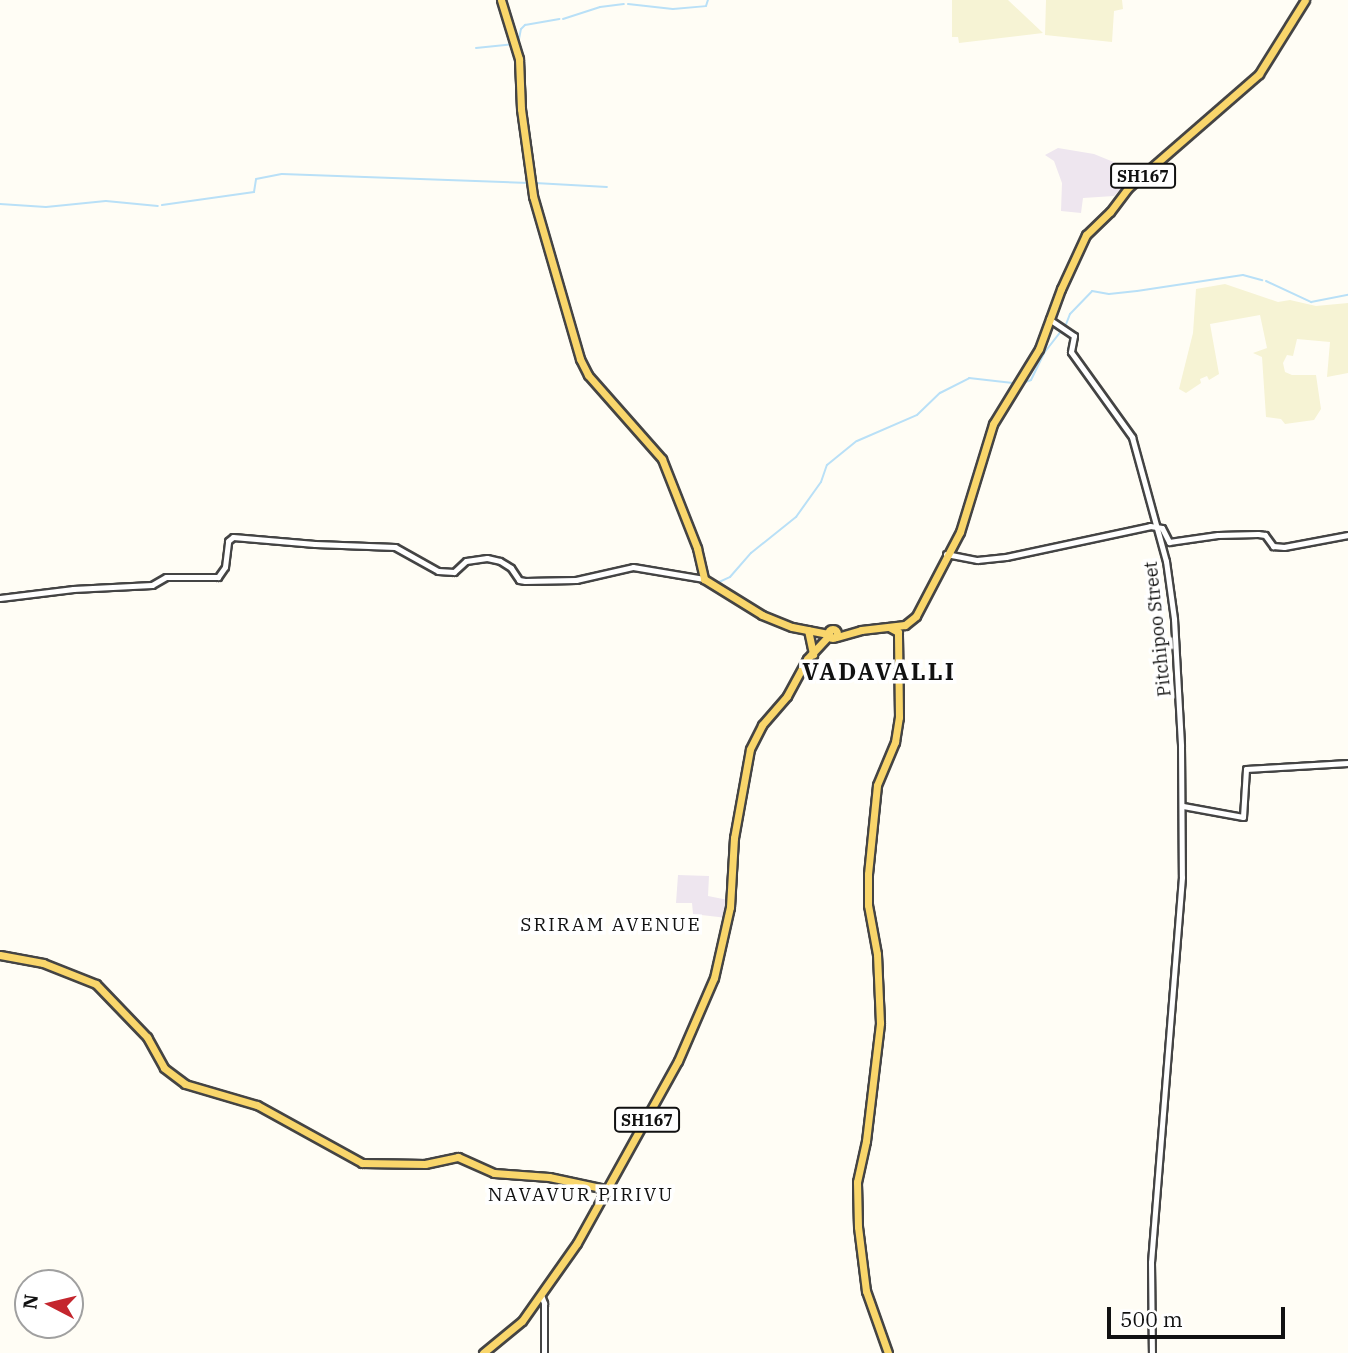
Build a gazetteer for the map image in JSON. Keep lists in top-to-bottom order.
{
  "streets": {
    "main road": ["SH167"],
    "street": ["Pitchipoo Street"]
  },
  "crossings": [
    ["SH167", "Pitchipoo Street"]
  ],
  "districts": ["VADAVALLI", "SRIRAM AVENUE", "NAVAVUR PIRIVU"],
  "scale_bar": "500 m",
  "north": "left"
}
